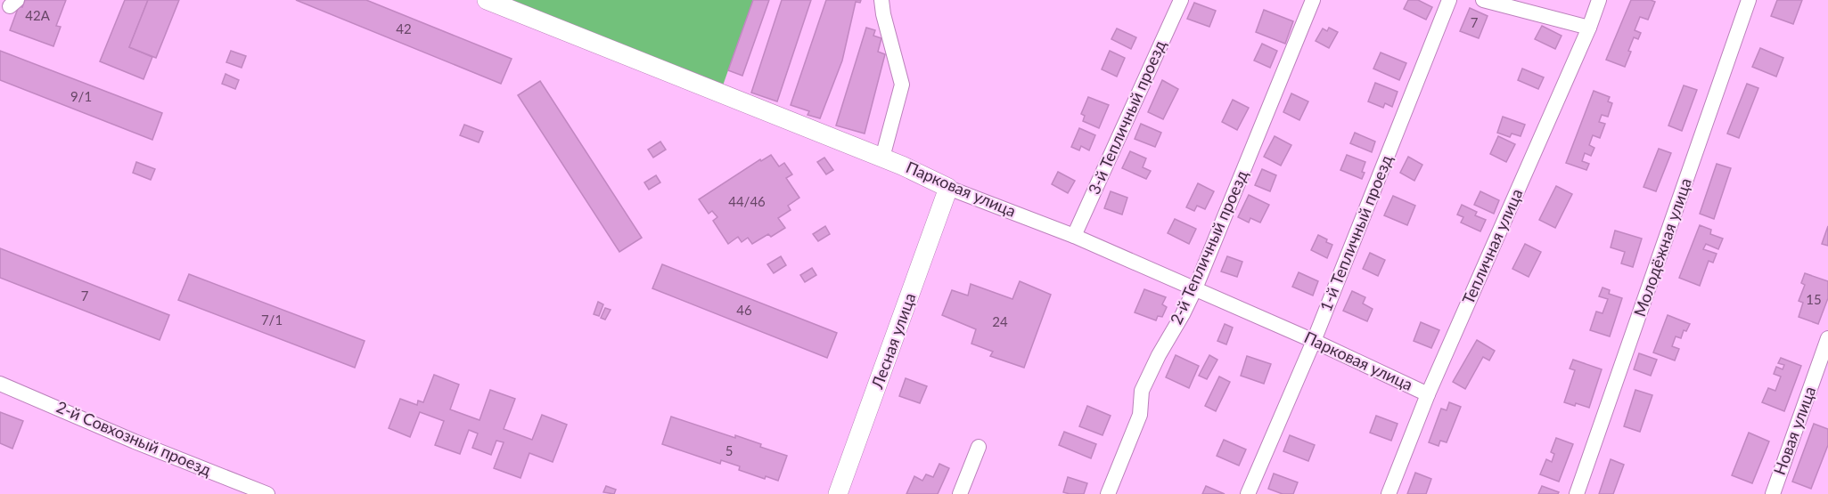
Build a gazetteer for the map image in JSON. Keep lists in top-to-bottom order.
{
  "streets": {
    "street": [
      "3-й Тепличный проезд",
      "Парковая улица",
      "1-й Тепличный проезд",
      "Тепличная улица",
      "2-й Тепличный проезд",
      "Молодёжная улица",
      "Лесная улица",
      "Новая улица",
      "2-й Совхозный проезд"
    ]
  },
  "crossings": [
    ["3-й Тепличный проезд", "Парковая улица"],
    ["Парковая улица", "1-й Тепличный проезд"],
    ["Парковая улица", "Тепличная улица"],
    ["Парковая улица", "2-й Тепличный проезд"],
    ["Парковая улица", "Лесная улица"]
  ],
  "house_numbers": [
    "42А",
    "7",
    "42",
    "9/1",
    "44/46",
    "7",
    "15",
    "46",
    "7/1",
    "24",
    "5"
  ]
}
